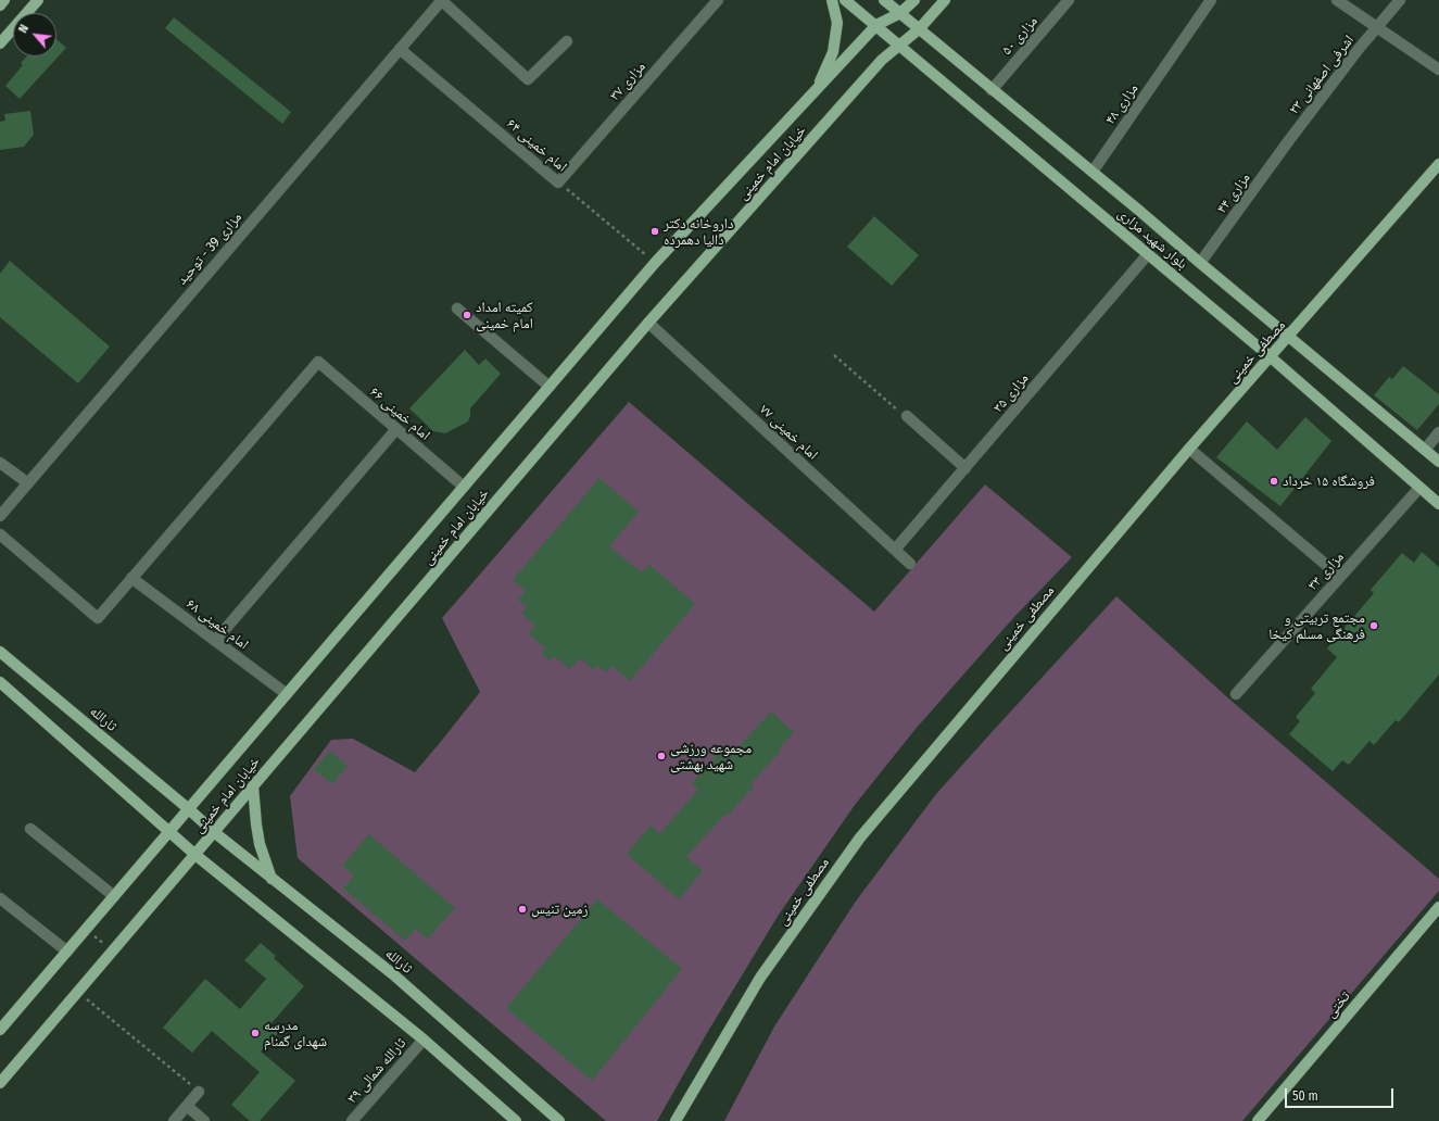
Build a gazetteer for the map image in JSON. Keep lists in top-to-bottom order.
{
  "streets": {
    "main road": [
      "خیابان امام خمینی",
      "بلوار شهید مزاری",
      "مصطفی خمینی",
      "ثارالله",
      "تختی"
    ],
    "street": [
      "مزاری ۵۰",
      "اشرفی اصفهانی ۲۳",
      "مزاری ۳۷",
      "مزاری ۴۸",
      "امام خمینی ۶۴",
      "مزاری ۴۴",
      "مزاری 39 - توحید",
      "مزاری ۳۵",
      "امام خمینی ۶۶",
      "امام خمینی ۷۷",
      "مزاری ۳۳",
      "امام خمینی ۶۸",
      "ثارالله شمالی ۳۹"
    ]
  },
  "crossings": [
    ["مزاری ۵۰", "بلوار شهید مزاری"],
    ["اشرفی اصفهانی ۲۳", "مزاری ۴۴"],
    ["مزاری ۳۷", "امام خمینی ۶۴"],
    ["مزاری ۴۸", "بلوار شهید مزاری"],
    ["امام خمینی ۶۴", "خیابان امام خمینی"],
    ["امام خمینی ۶۴", "مزاری 39 - توحید"],
    ["خیابان امام خمینی", "بلوار شهید مزاری"],
    ["خیابان امام خمینی", "امام خمینی ۶۶"],
    ["خیابان امام خمینی", "امام خمینی ۷۷"],
    ["خیابان امام خمینی", "امام خمینی ۶۸"],
    ["خیابان امام خمینی", "ثارالله"],
    ["مزاری ۴۴", "بلوار شهید مزاری"],
    ["بلوار شهید مزاری", "مصطفی خمینی"],
    ["بلوار شهید مزاری", "مزاری ۳۵"],
    ["بلوار شهید مزاری", "مزاری ۳۳"],
    ["مزاری ۳۵", "امام خمینی ۷۷"],
    ["امام خمینی ۶۶", "امام خمینی ۶۸"]
  ],
  "places": [
    "داروخانه دکتر دالیا دهمرده",
    "کمیته امداد امام خمینی",
    "فروشگاه ۱۵ خرداد",
    "مجتمع تربیتی و فرهنگی مسلم کیخا",
    "مجموعه ورزشی شهید بهشتی",
    "زمین تنیس",
    "مدرسه شهدای گمنام"
  ],
  "scale_bar": "50 m",
  "north": "top left"
}
